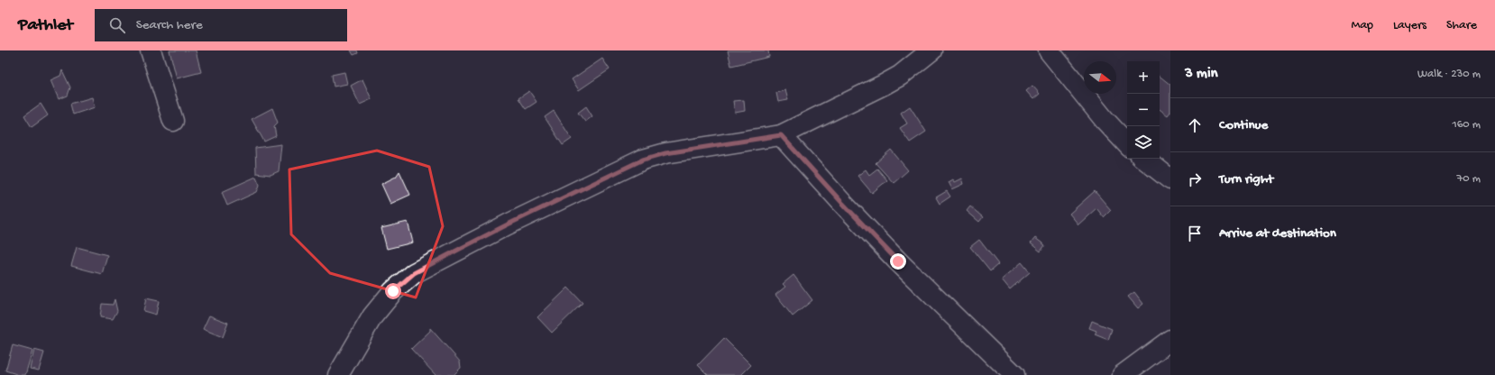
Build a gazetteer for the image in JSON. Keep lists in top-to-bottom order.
{
  "north": "right",
  "page": {
    "header": "Pathlet",
    "search": "Search here",
    "nav": ["Map", "Layers", "Share"],
    "heading": ["3 min", "Walk · 230 m"],
    "map_buttons": ["+", "−"],
    "list": [
      ["Continue", "160 m"],
      ["Turn right", "70 m"],
      "Arrive at destination"
    ]
  }
}
